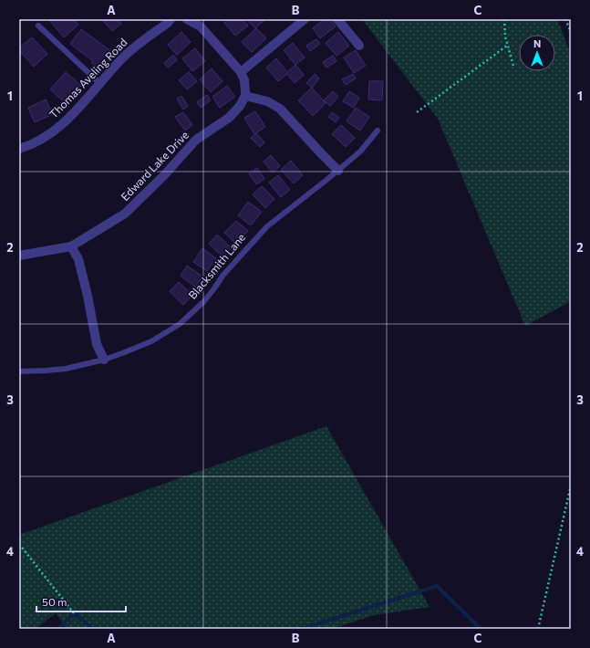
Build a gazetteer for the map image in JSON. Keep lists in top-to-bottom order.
{
  "streets": {
    "street": ["Thomas Aveling Road", "Edward Lake Drive"],
    "lane": ["Blacksmith Lane"]
  },
  "scale_bar": "50 m",
  "north": "top",
  "grid": {
    "columns": ["A", "B", "C"],
    "rows": [
      "1",
      "2",
      "3",
      "4"
    ]
  }
}
